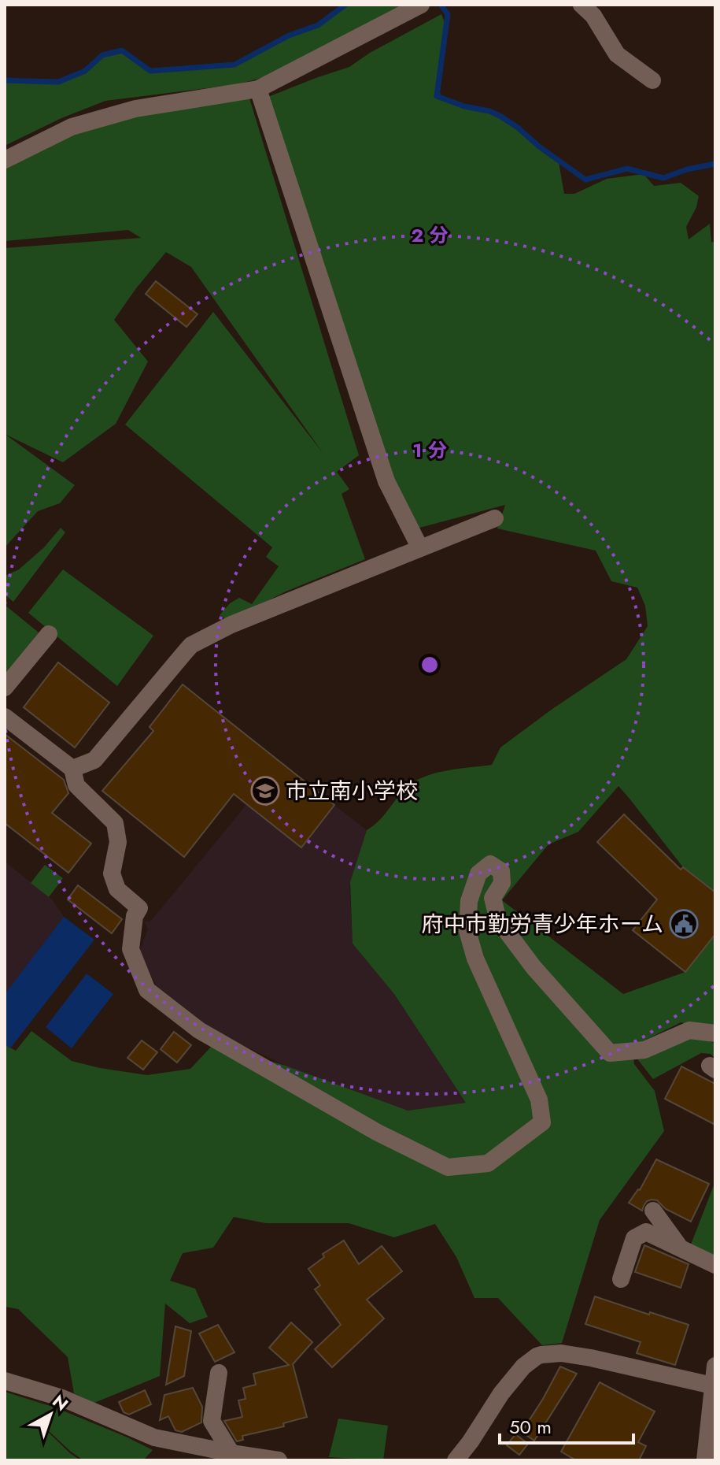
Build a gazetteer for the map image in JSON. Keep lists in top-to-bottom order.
{
  "places": {
    "school or university": ["市立南小学校"],
    "public building": ["府中市勤労青少年ホーム"]
  },
  "scale_bar": "50 m",
  "north": "top right",
  "rings": ["2 分", "1 分"]
}
